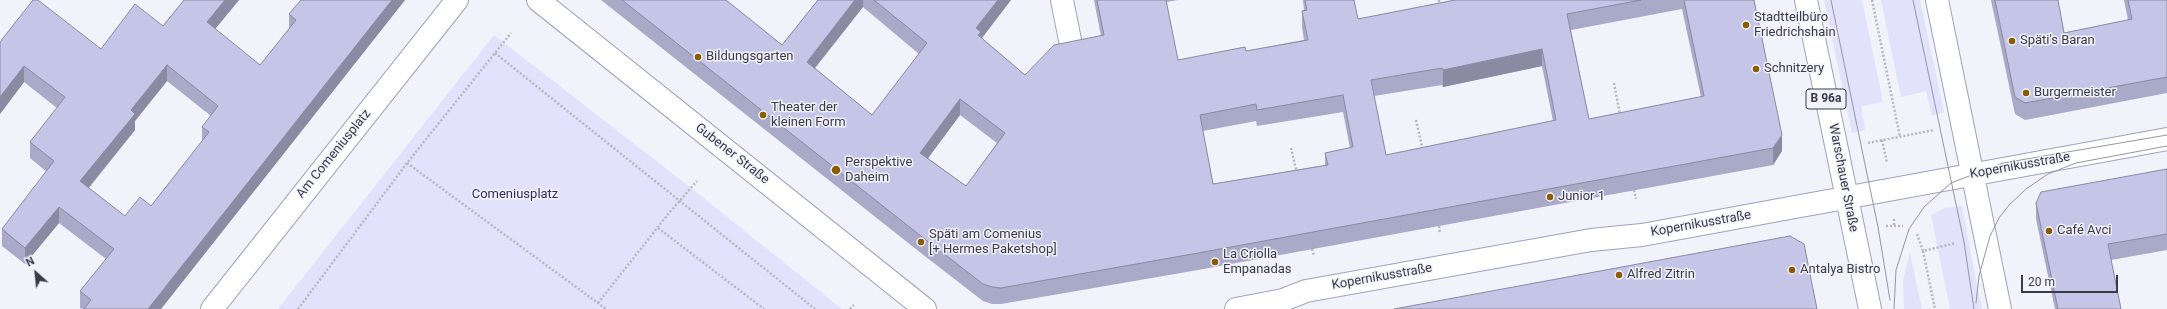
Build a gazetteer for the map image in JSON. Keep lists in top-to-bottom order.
{
  "streets": {
    "street": [
      "B 96a",
      "Am Comeniusplatz",
      "Gubener Straße",
      "Kopernikusstraße",
      "Warschauer Straße"
    ]
  },
  "crossings": [
    ["Kopernikusstraße", "Warschauer Straße"]
  ],
  "parks": ["Comeniusplatz"],
  "places": [
    "Stadtteilbüro Friedrichshain",
    "Späti's Baran",
    "Bildungsgarten",
    "Schnitzery",
    "Burgermeister",
    "Theater der kleinen Form",
    "Perspektive Daheim",
    "Junior 1",
    "Café Avci",
    "Späti am Comenius [+ Hermes Paketshop]",
    "La Criolla Empanadas",
    "Antalya Bistro",
    "Alfred Zitrin"
  ],
  "scale_bar": "20 m",
  "north": "top left"
}
